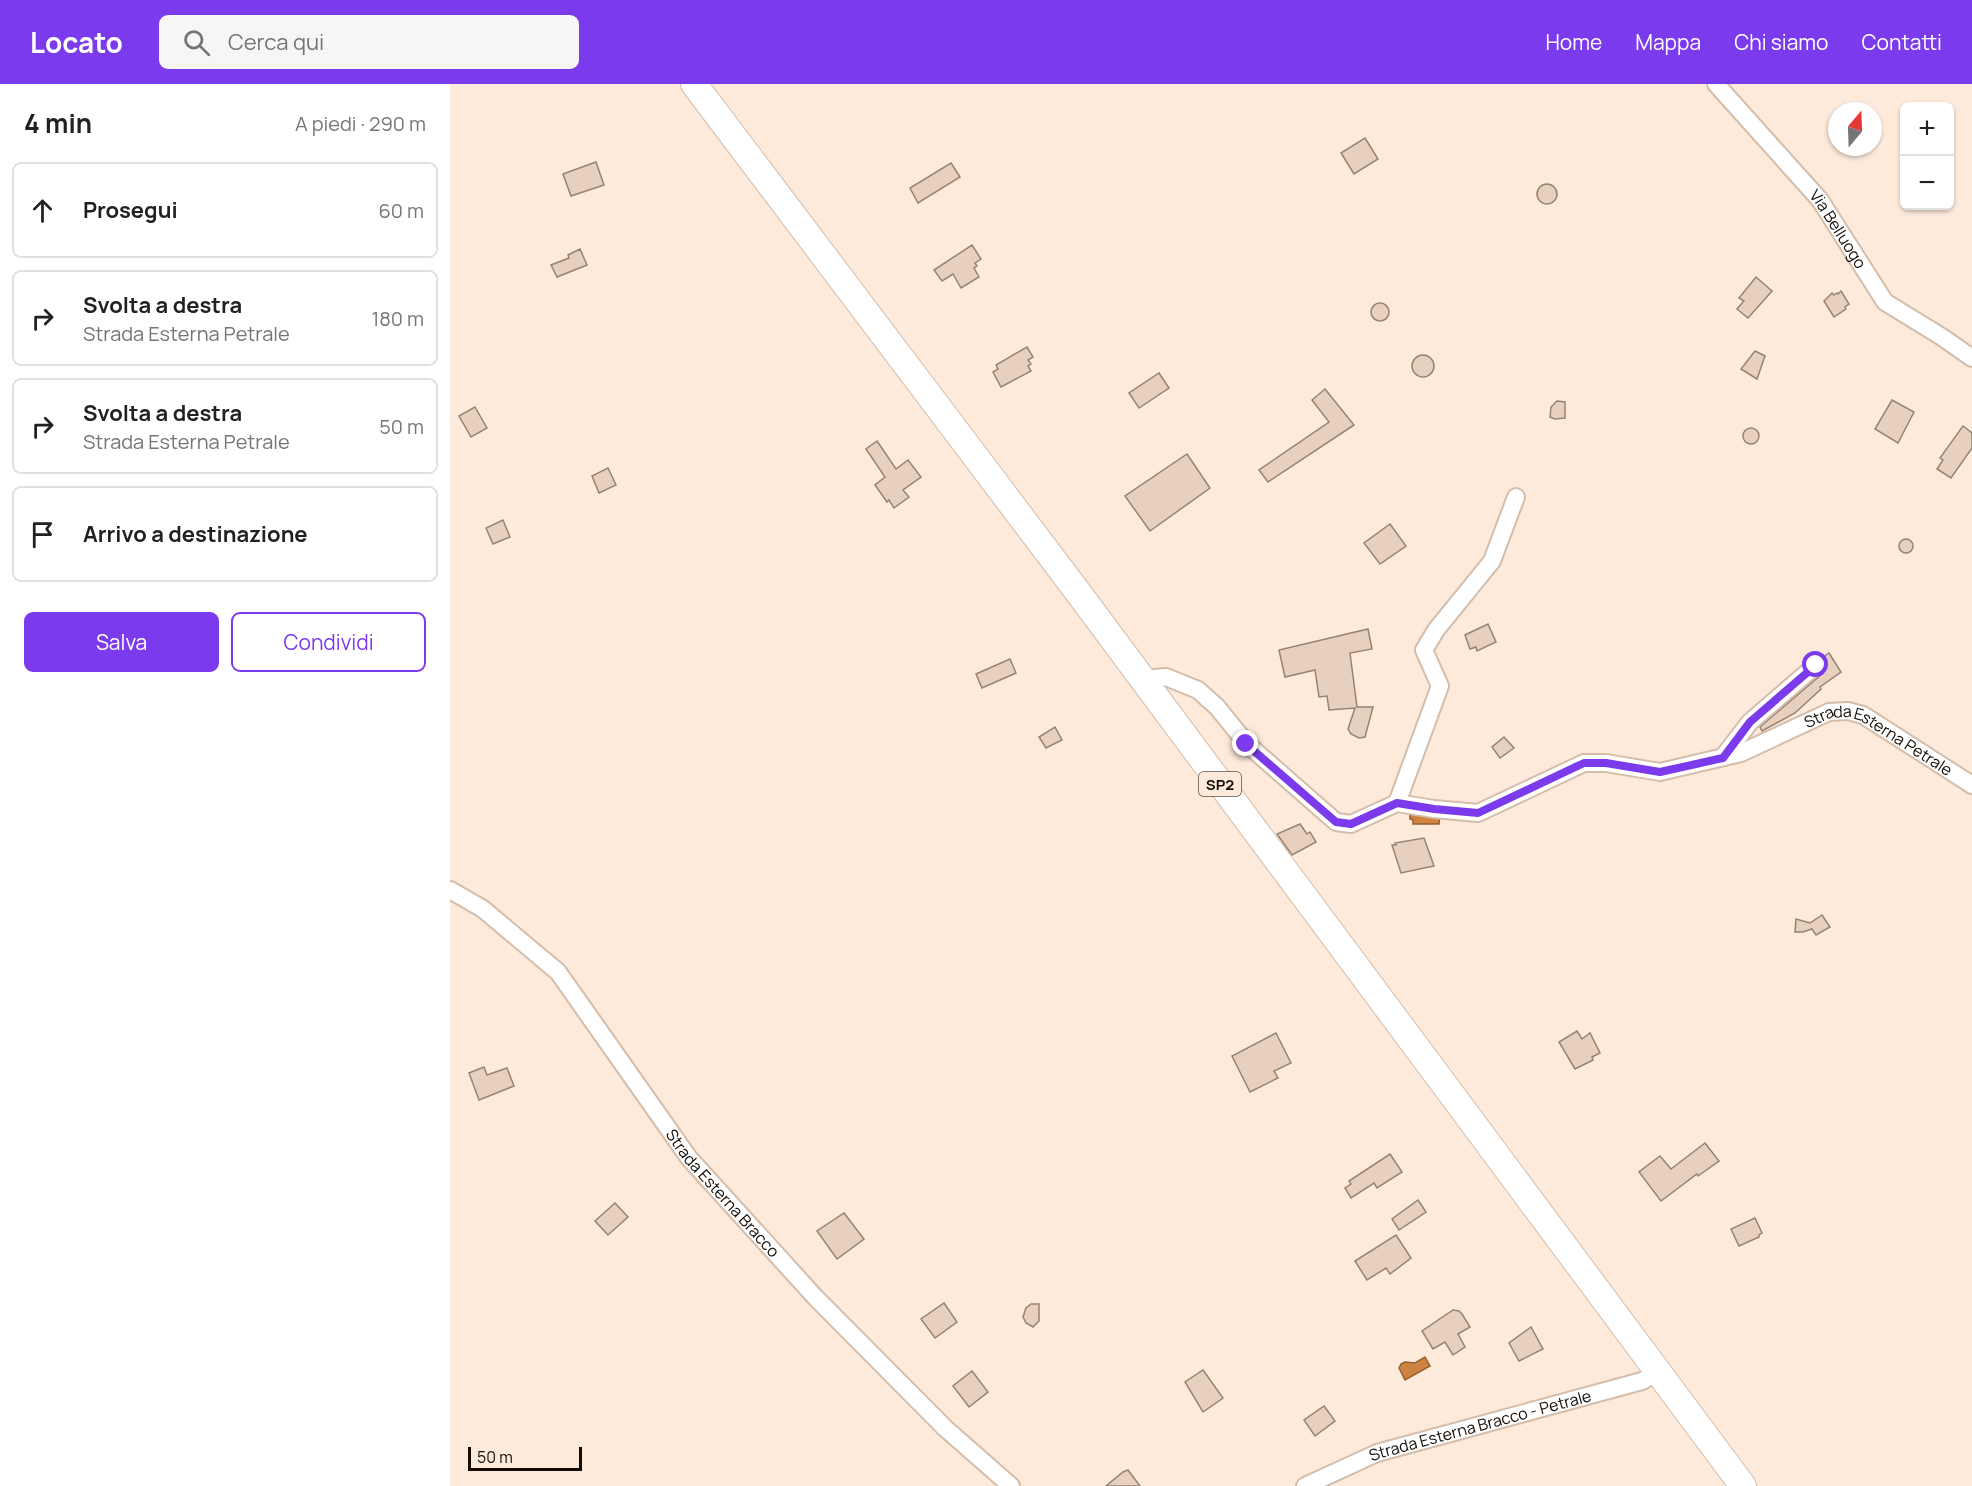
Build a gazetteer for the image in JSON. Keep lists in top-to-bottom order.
{
  "streets": {
    "main road": ["SP2"],
    "street": [
      "Via Belluogo",
      "Strada Esterna Petrale",
      "Strada Esterna Bracco",
      "Strada Esterna Bracco - Petrale"
    ]
  },
  "crossings": [
    ["SP2", "Strada Esterna Bracco - Petrale"]
  ],
  "scale_bar": "50 m",
  "north": "top",
  "page": {
    "header": "Locato",
    "search": "Cerca qui",
    "nav": [
      "Home",
      "Mappa",
      "Chi siamo",
      "Contatti"
    ],
    "heading": ["4 min", "A piedi · 290 m"],
    "map_buttons": ["+", "−"],
    "list": [
      ["Prosegui", "60 m"],
      ["Svolta a destra", "Strada Esterna Petrale", "180 m"],
      ["Svolta a destra", "Strada Esterna Petrale", "50 m"],
      "Arrivo a destinazione"
    ],
    "buttons": ["Salva", "Condividi"],
    "scale": "50 m"
  }
}
